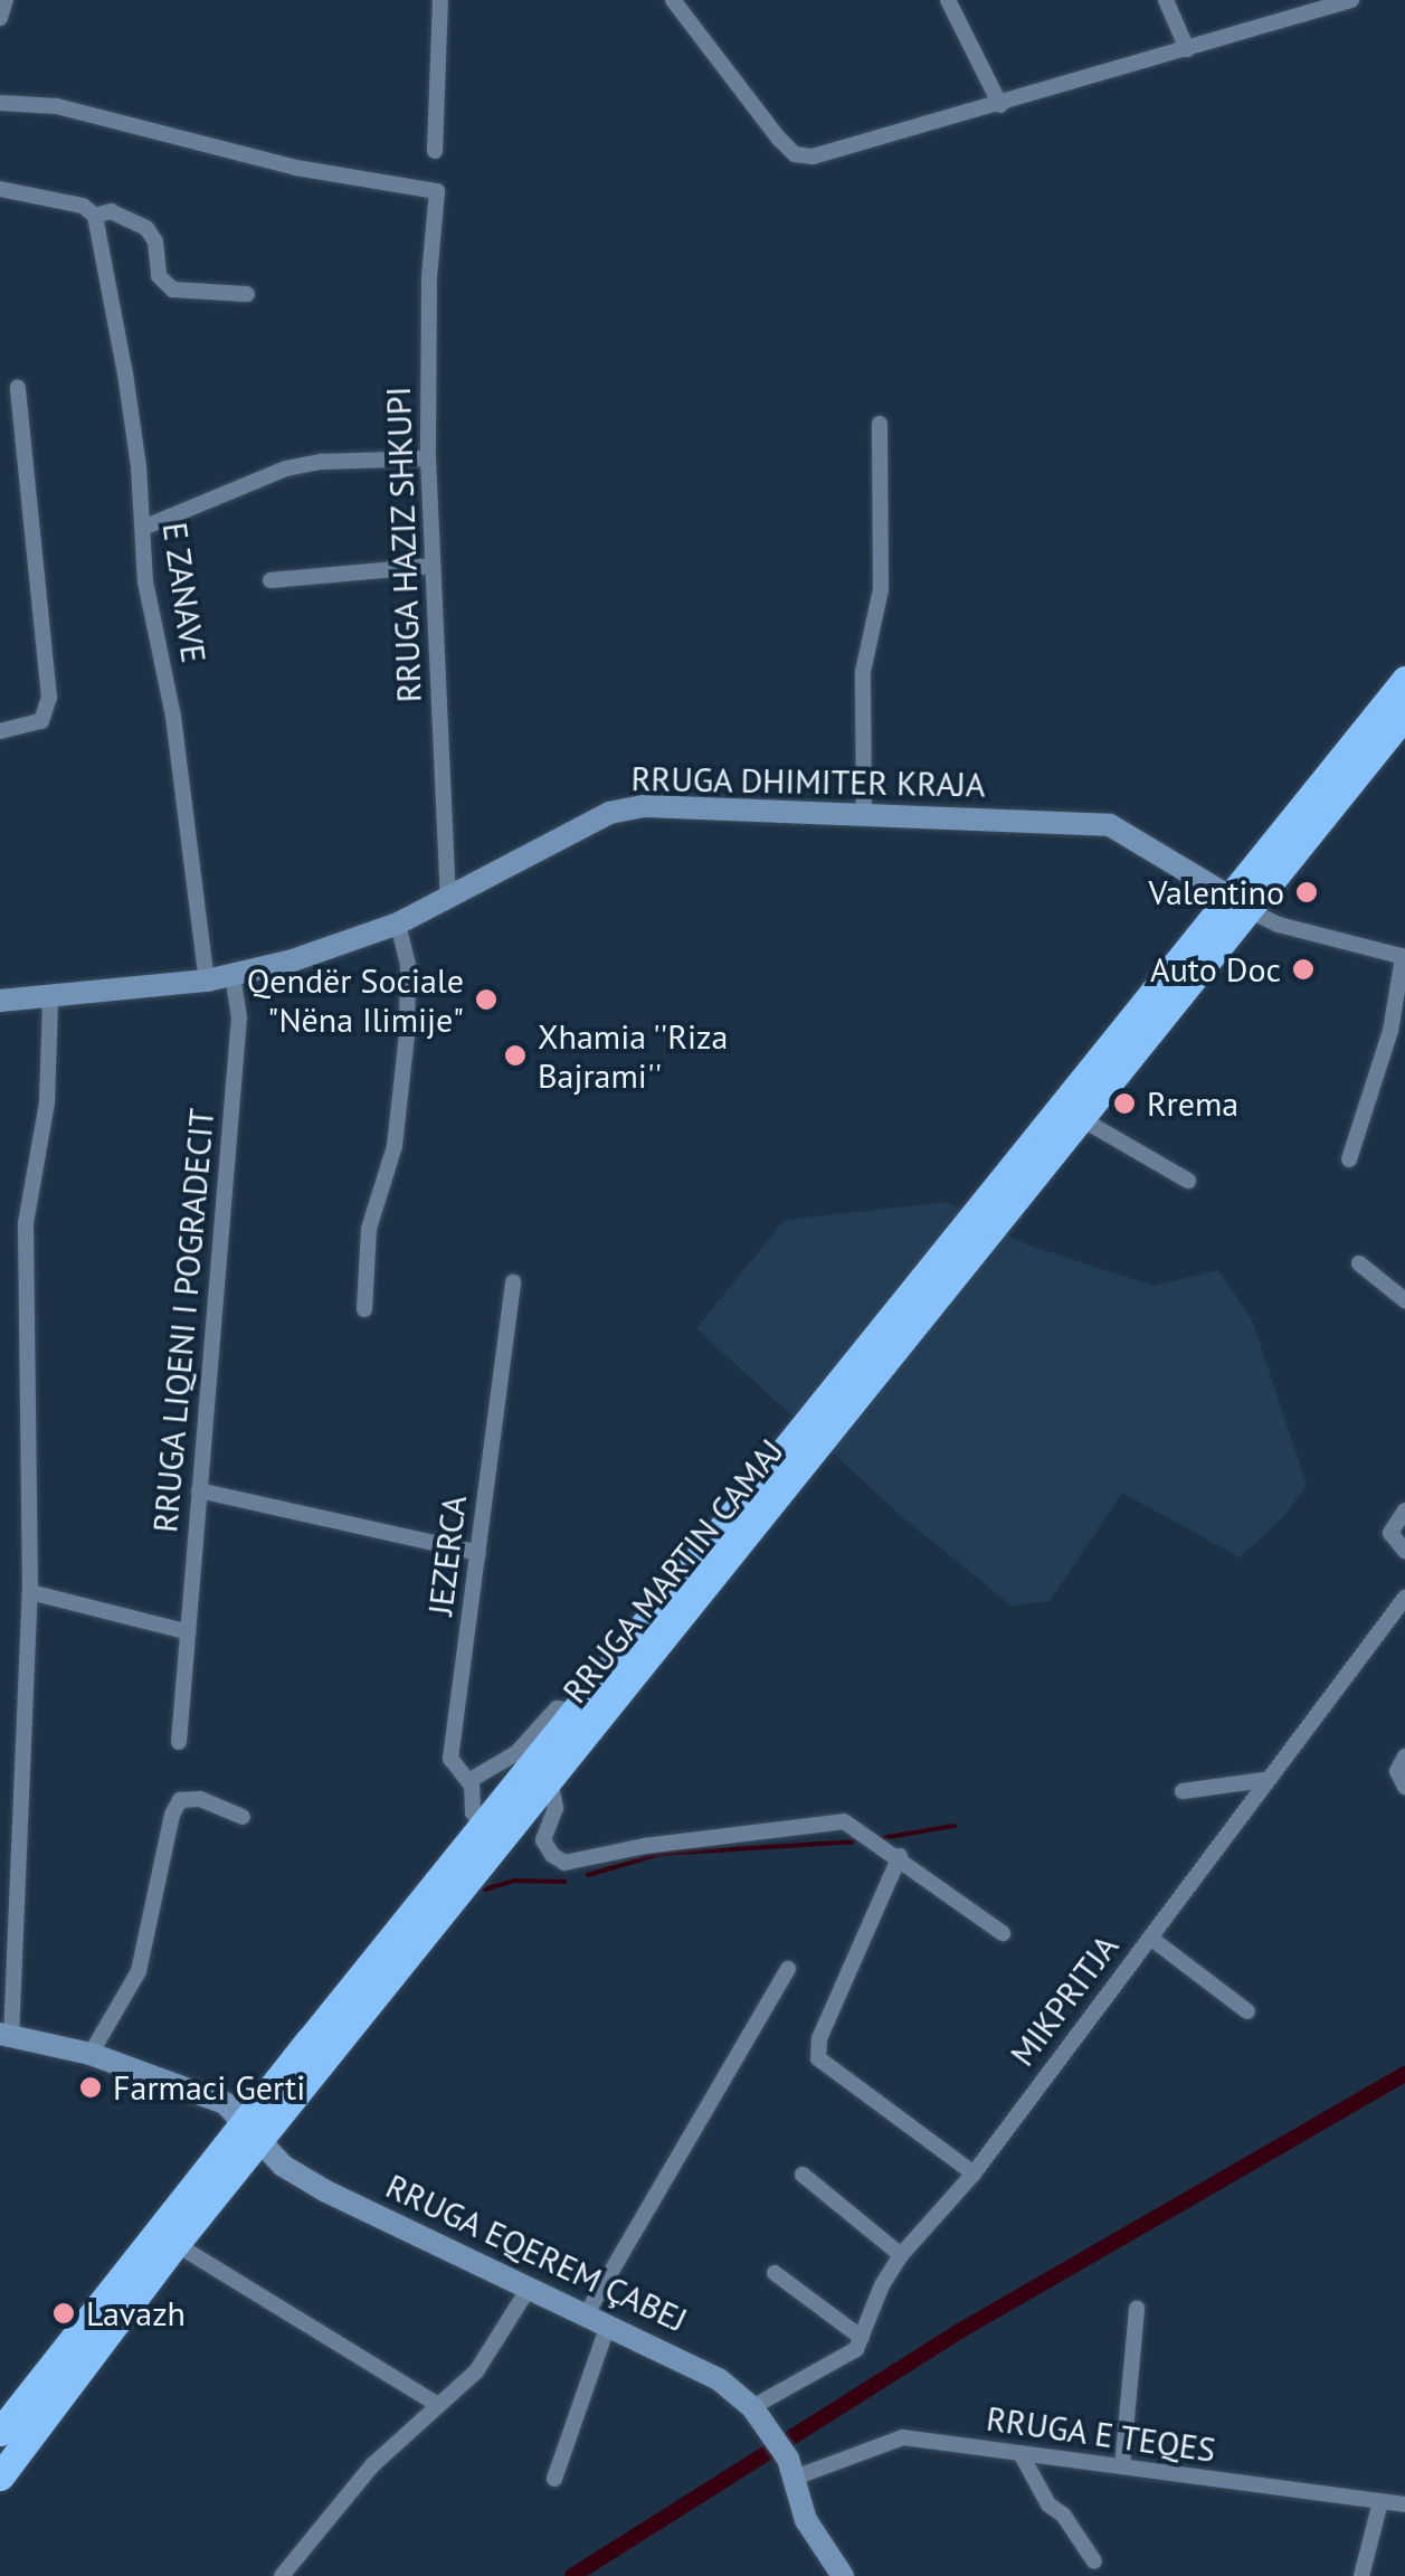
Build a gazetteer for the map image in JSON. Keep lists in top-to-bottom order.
{
  "streets": {
    "highway": ["RRUGA MARTIN CAMAJ"],
    "street": [
      "RRUGA HAZIZ SHKUPI",
      "E ZANAVE",
      "RRUGA DHIMITER KRAJA",
      "RRUGA LIQENI I POGRADECIT",
      "JEZERCA",
      "MIKPRITJA",
      "RRUGA EQEREM ÇABEJ",
      "RRUGA E TEQES"
    ]
  },
  "crossings": [
    ["RRUGA HAZIZ SHKUPI", "RRUGA DHIMITER KRAJA"],
    ["E ZANAVE", "RRUGA DHIMITER KRAJA"],
    ["RRUGA DHIMITER KRAJA", "RRUGA LIQENI I POGRADECIT"],
    ["RRUGA DHIMITER KRAJA", "RRUGA MARTIN CAMAJ"],
    ["JEZERCA", "RRUGA MARTIN CAMAJ"],
    ["RRUGA MARTIN CAMAJ", "RRUGA EQEREM ÇABEJ"],
    ["MIKPRITJA", "RRUGA EQEREM ÇABEJ"],
    ["RRUGA EQEREM ÇABEJ", "RRUGA E TEQES"]
  ],
  "places": [
    "Valentino",
    "Auto Doc",
    "Qendër Sociale \"Nëna Ilimije\"",
    "Xhamia ''Riza Bajrami''",
    "Rrema",
    "Farmaci Gerti",
    "Lavazh"
  ]
}
